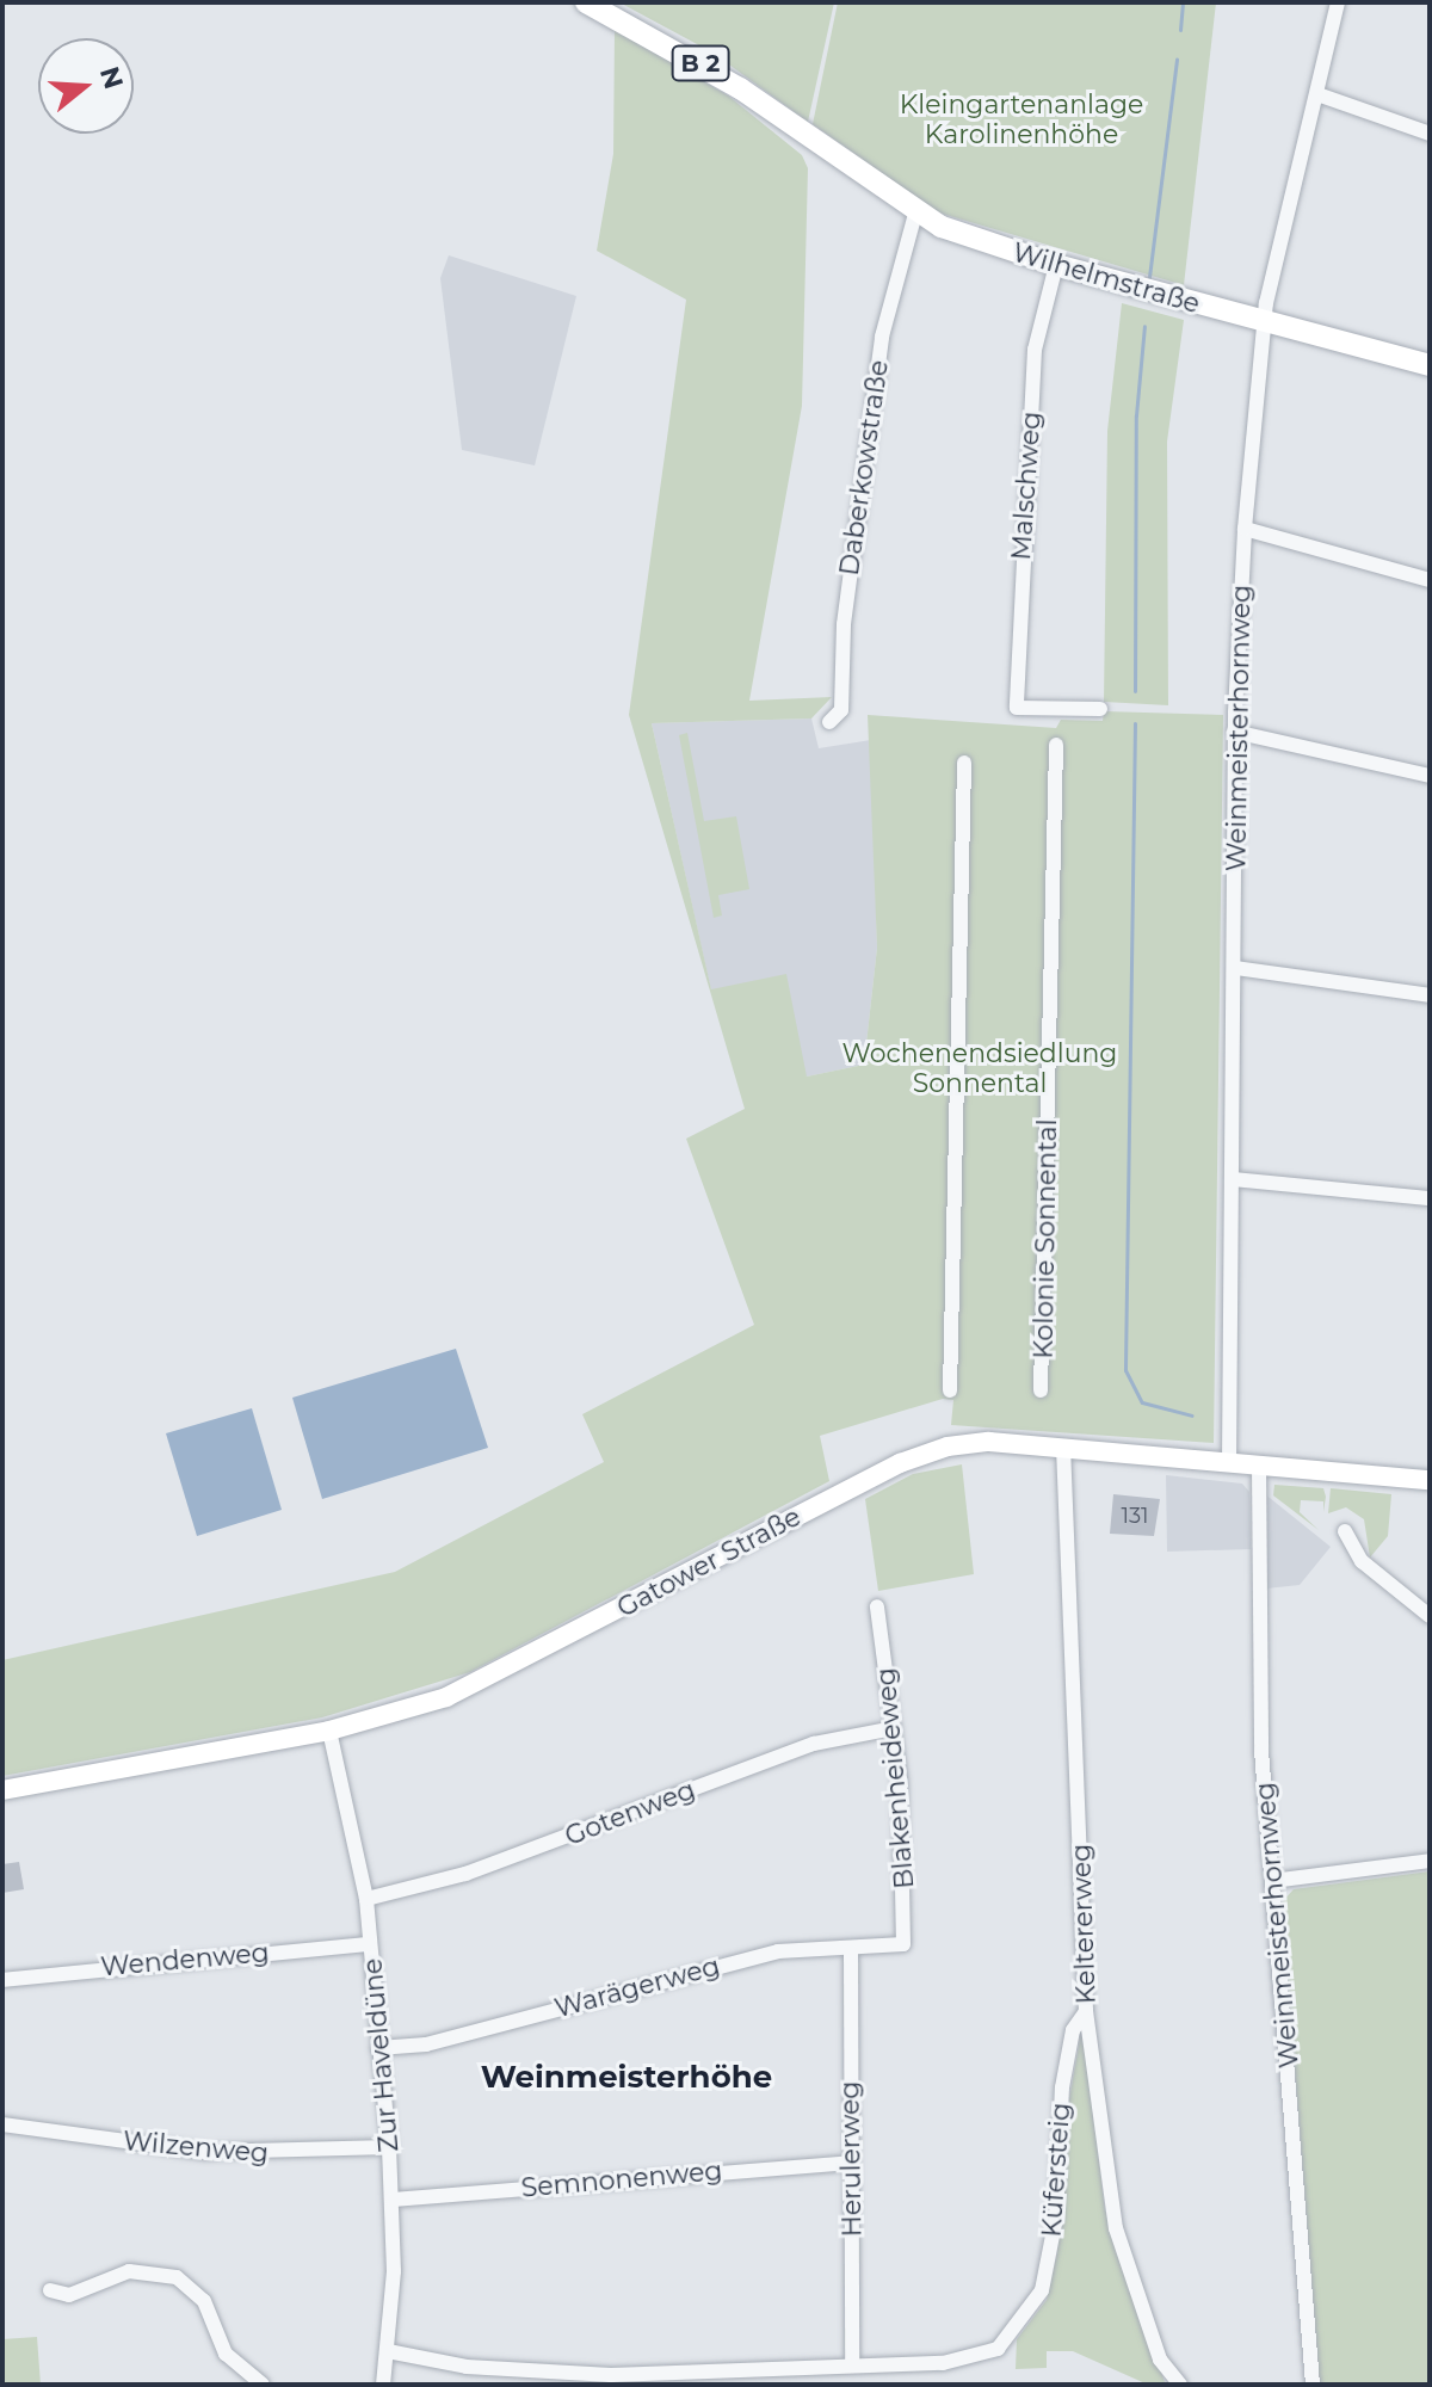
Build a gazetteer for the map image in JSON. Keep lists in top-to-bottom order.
{
  "streets": {
    "main road": ["B 2", "Wilhelmstraße", "Gatower Straße"],
    "street": [
      "Daberkowstraße",
      "Malschweg",
      "Weinmeisterhornweg",
      "Kolonie Sonnental",
      "Blakenheideweg",
      "Gotenweg",
      "Keltererweg",
      "Wendenweg",
      "Warägerweg",
      "Zur Haveldüne",
      "Wilzenweg",
      "Herulerweg",
      "Küfersteig",
      "Semnonenweg"
    ]
  },
  "crossings": [
    ["Wilhelmstraße", "Daberkowstraße"],
    ["Wilhelmstraße", "Malschweg"],
    ["Wilhelmstraße", "Weinmeisterhornweg"],
    ["Weinmeisterhornweg", "Gatower Straße"],
    ["Gatower Straße", "Keltererweg"],
    ["Gatower Straße", "Zur Haveldüne"],
    ["Blakenheideweg", "Gotenweg"],
    ["Blakenheideweg", "Warägerweg"],
    ["Gotenweg", "Zur Haveldüne"],
    ["Keltererweg", "Küfersteig"],
    ["Wendenweg", "Zur Haveldüne"],
    ["Warägerweg", "Zur Haveldüne"],
    ["Warägerweg", "Herulerweg"],
    ["Zur Haveldüne", "Wilzenweg"],
    ["Zur Haveldüne", "Küfersteig"],
    ["Zur Haveldüne", "Semnonenweg"],
    ["Herulerweg", "Küfersteig"],
    ["Herulerweg", "Semnonenweg"]
  ],
  "districts": ["Weinmeisterhöhe"],
  "parks": ["Kleingartenanlage Karolinenhöhe", "Wochenendsiedlung Sonnental"],
  "house_numbers": ["131"],
  "north": "right"
}
